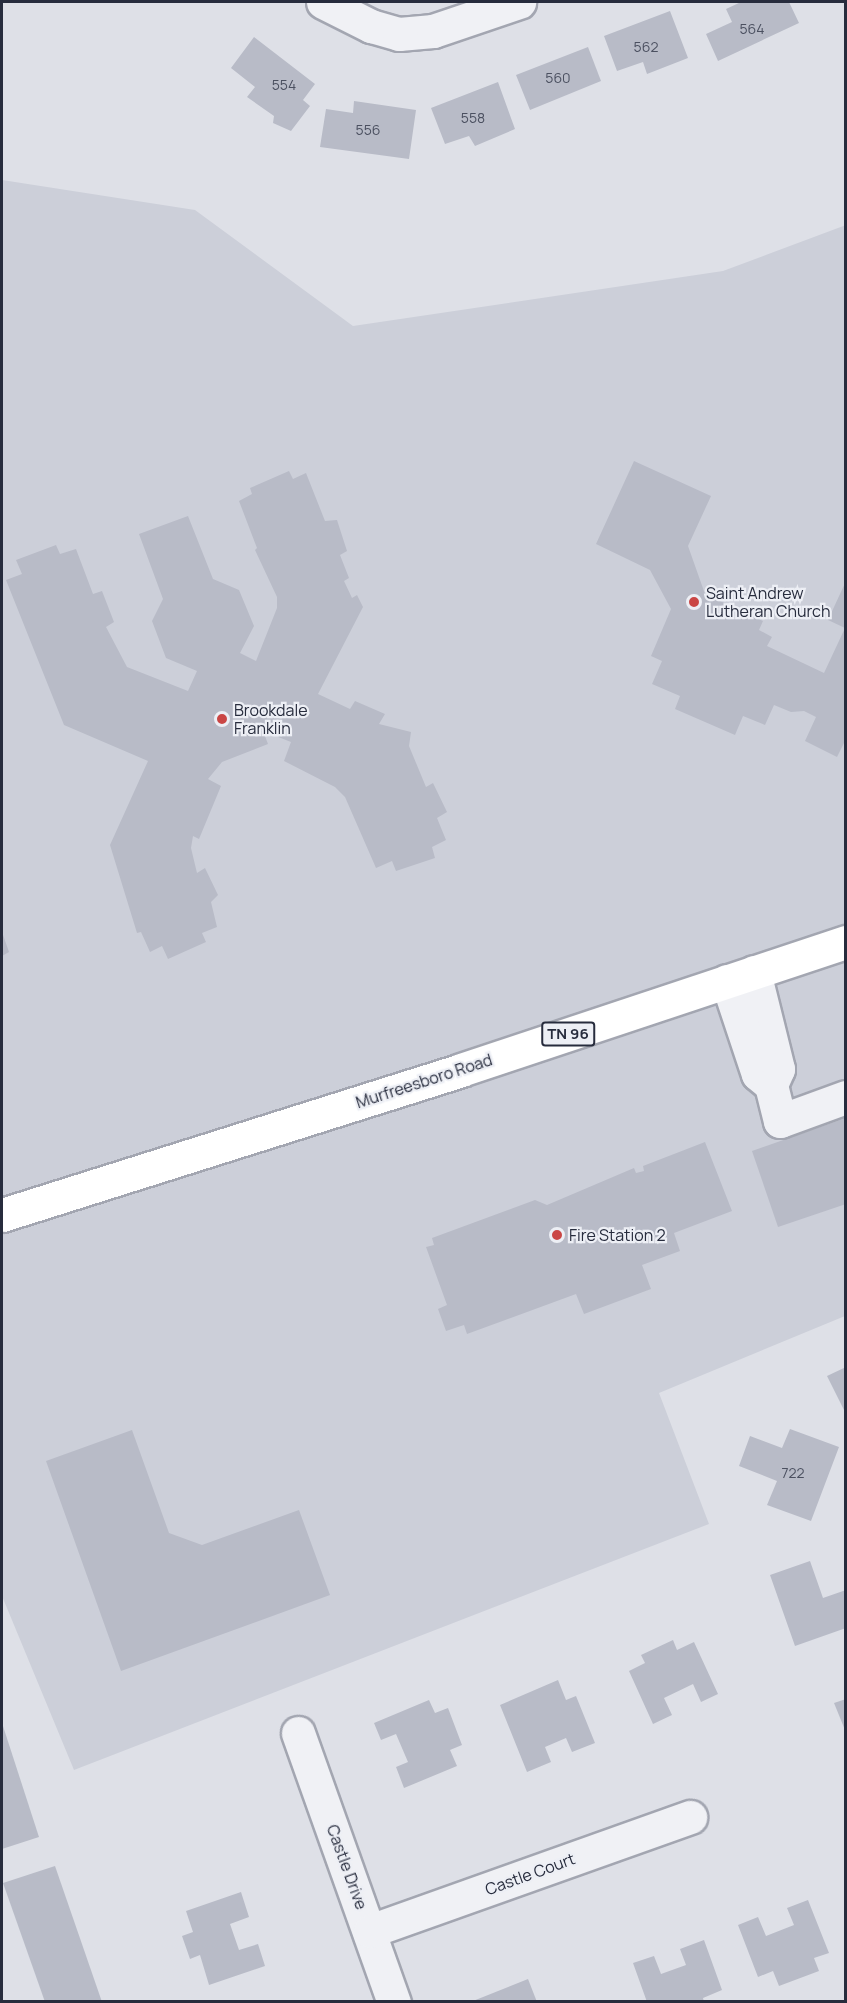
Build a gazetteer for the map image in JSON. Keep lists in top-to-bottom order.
{
  "streets": {
    "highway": ["TN 96", "Murfreesboro Road"],
    "street": ["Castle Drive", "Castle Court"]
  },
  "crossings": [
    ["Castle Drive", "Castle Court"]
  ],
  "places": ["Saint Andrew Lutheran Church", "Brookdale Franklin", "Fire Station 2"],
  "house_numbers": [
    "564",
    "562",
    "560",
    "554",
    "558",
    "556",
    "722"
  ]
}
